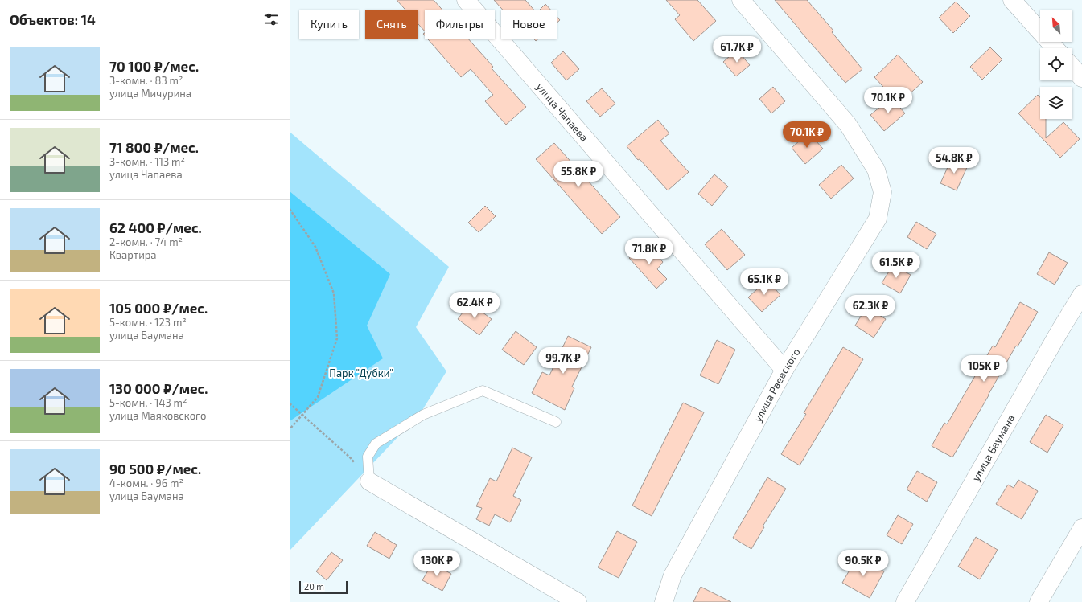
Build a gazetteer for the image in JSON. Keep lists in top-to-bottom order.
{
  "streets": {
    "street": ["улица Чапаева", "улица Раевского", "улица Баумана"]
  },
  "crossings": [
    ["улица Чапаева", "улица Раевского"]
  ],
  "parks": ["Парк \"Дубки\""],
  "scale_bar": "20 m",
  "north": "top left",
  "page": {
    "heading": "Объектов: 14",
    "chip": [
      "Купить",
      "Снять",
      "Фильтры",
      "Новое"
    ],
    "price": [
      "61.7K ₽",
      "70.1K ₽",
      "70.1K ₽",
      "54.8K ₽",
      "55.8K ₽",
      "71.8K ₽",
      "61.5K ₽",
      "65.1K ₽",
      "62.4K ₽",
      "62.3K ₽",
      "99.7K ₽",
      "105K ₽",
      "130K ₽",
      "90.5K ₽"
    ],
    "list": [
      {
        "name": "70 100 ₽/мес.",
        "note": "3-комн. · 83 m² · улица Мичурина"
      },
      {
        "name": "71 800 ₽/мес.",
        "note": "3-комн. · 113 m² · улица Чапаева"
      },
      {
        "name": "62 400 ₽/мес.",
        "note": "2-комн. · 74 m² · Квартира"
      },
      {
        "name": "105 000 ₽/мес.",
        "note": "5-комн. · 123 m² · улица Баумана"
      },
      {
        "name": "130 000 ₽/мес.",
        "note": "5-комн. · 143 m² · улица Маяковского"
      },
      {
        "name": "90 500 ₽/мес.",
        "note": "4-комн. · 96 m² · улица Баумана"
      }
    ],
    "scale": "20 m"
  }
}
